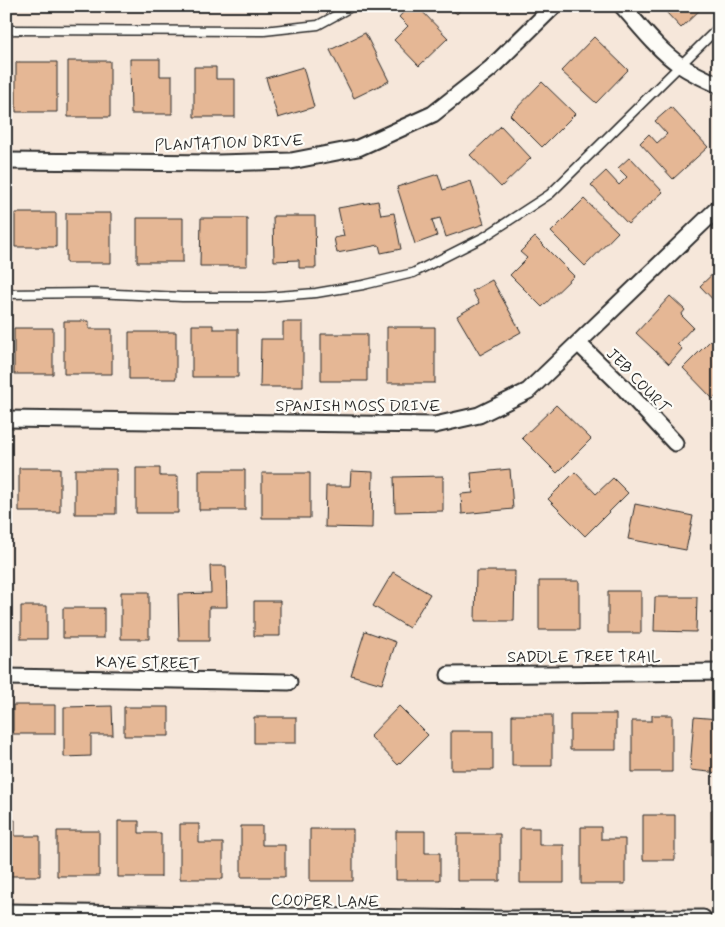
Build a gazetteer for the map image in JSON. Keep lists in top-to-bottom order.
{
  "streets": {
    "street": [
      "PLANTATION DRIVE",
      "JEB COURT",
      "SPANISH MOSS DRIVE",
      "SADDLE TREE TRAIL",
      "KAYE STREET",
      "COOPER LANE"
    ]
  },
  "crossings": [
    ["JEB COURT", "SPANISH MOSS DRIVE"]
  ]
}
